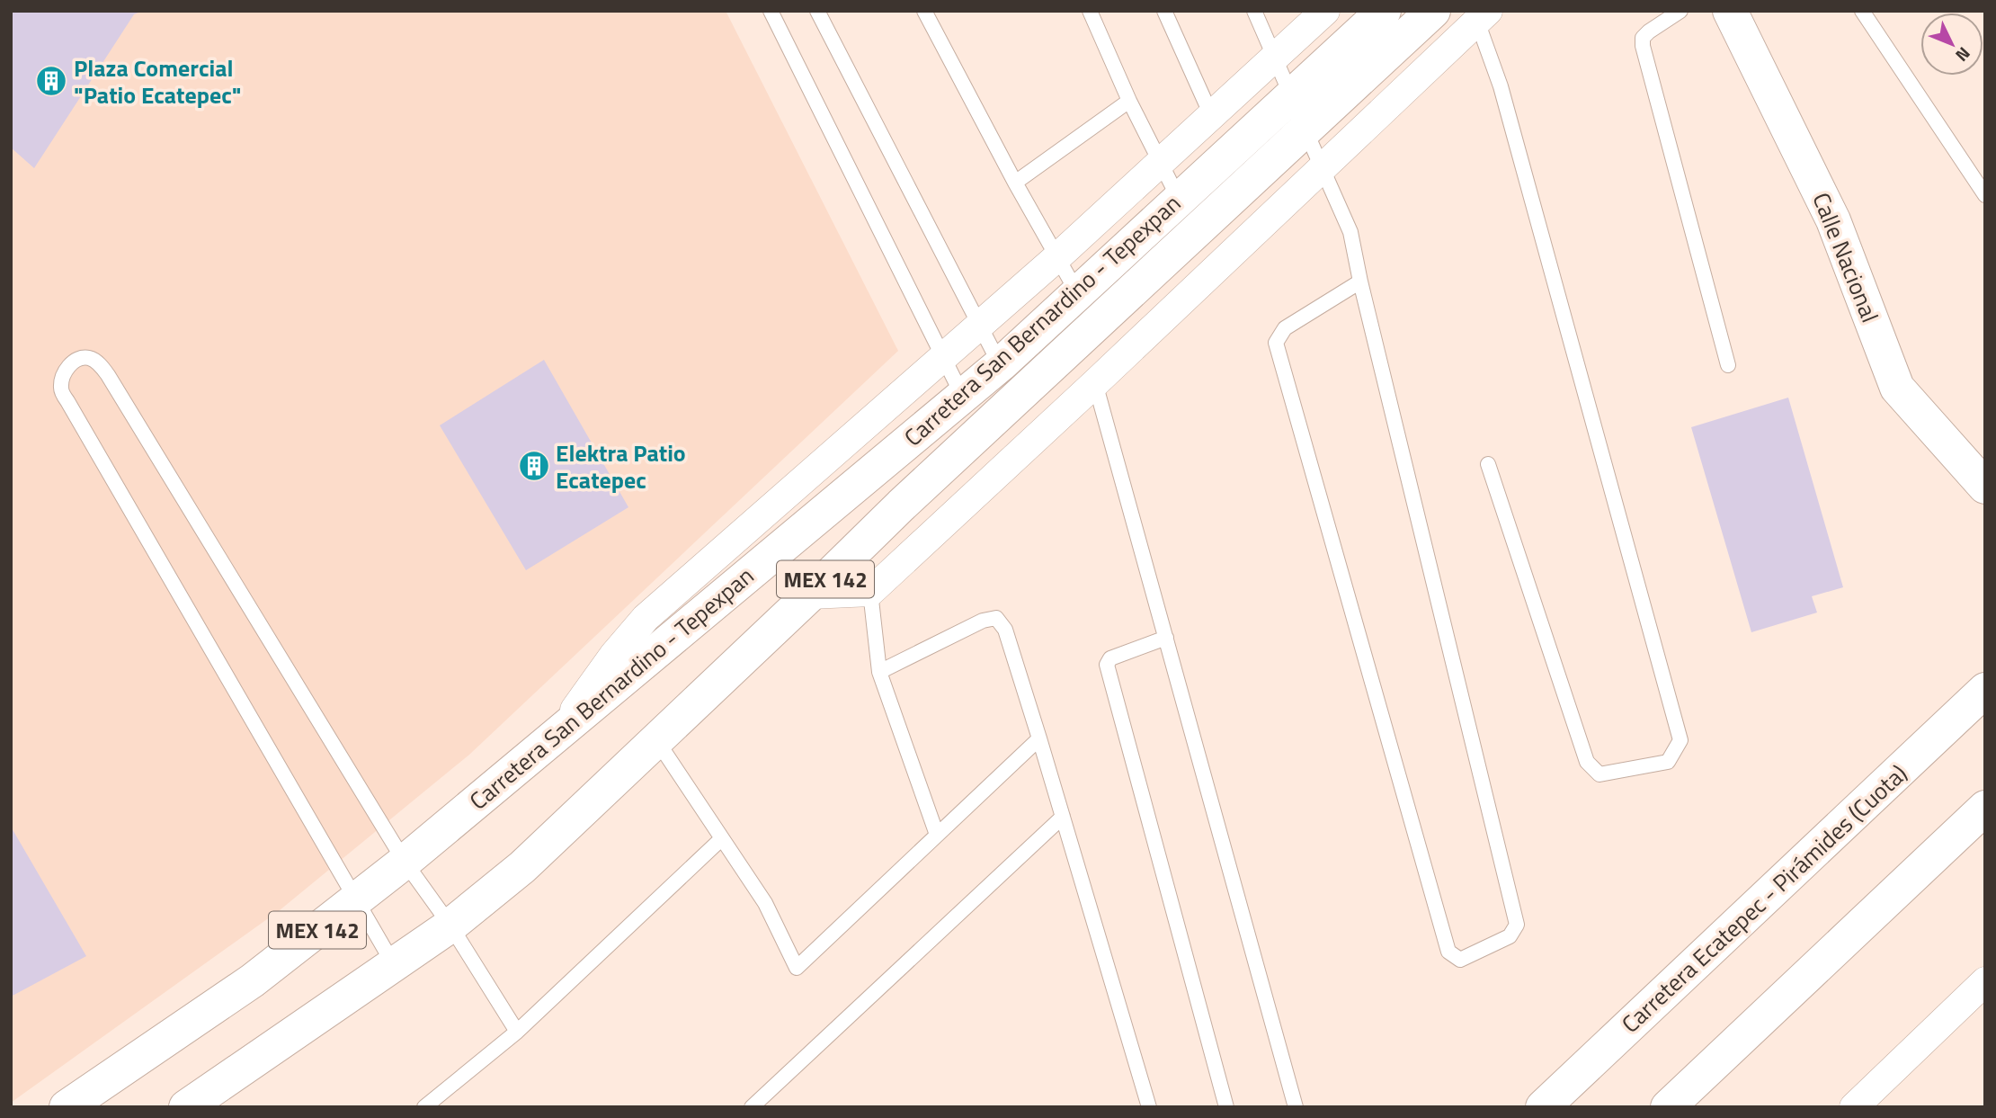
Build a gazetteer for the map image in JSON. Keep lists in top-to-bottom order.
{
  "streets": {
    "main road": [
      "Calle Nacional",
      "Carretera San Bernardino - Tepexpan",
      "MEX 142",
      "Carretera Ecatepec - Pirámides (Cuota)"
    ]
  },
  "places": {
    "building": ["Plaza Comercial \"Patio Ecatepec\"", "Elektra Patio Ecatepec"]
  },
  "north": "bottom right"
}
